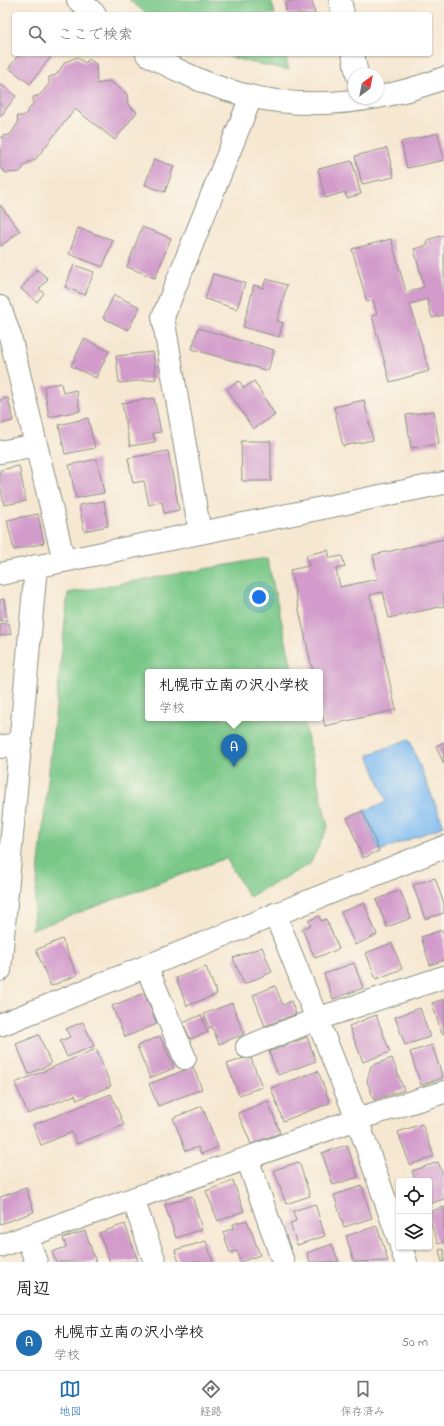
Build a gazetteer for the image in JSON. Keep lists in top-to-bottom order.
{
  "north": "top right",
  "page": {
    "search": "ここで検索",
    "popup": ["札幌市立南の沢小学校", "学校"],
    "pins": "A",
    "heading": "周辺",
    "list": [
      {
        "mark": "A",
        "name": "札幌市立南の沢小学校",
        "note": "学校",
        "value": "50 m"
      }
    ],
    "nav": ["地図", "経路", "保存済み"]
  }
}
